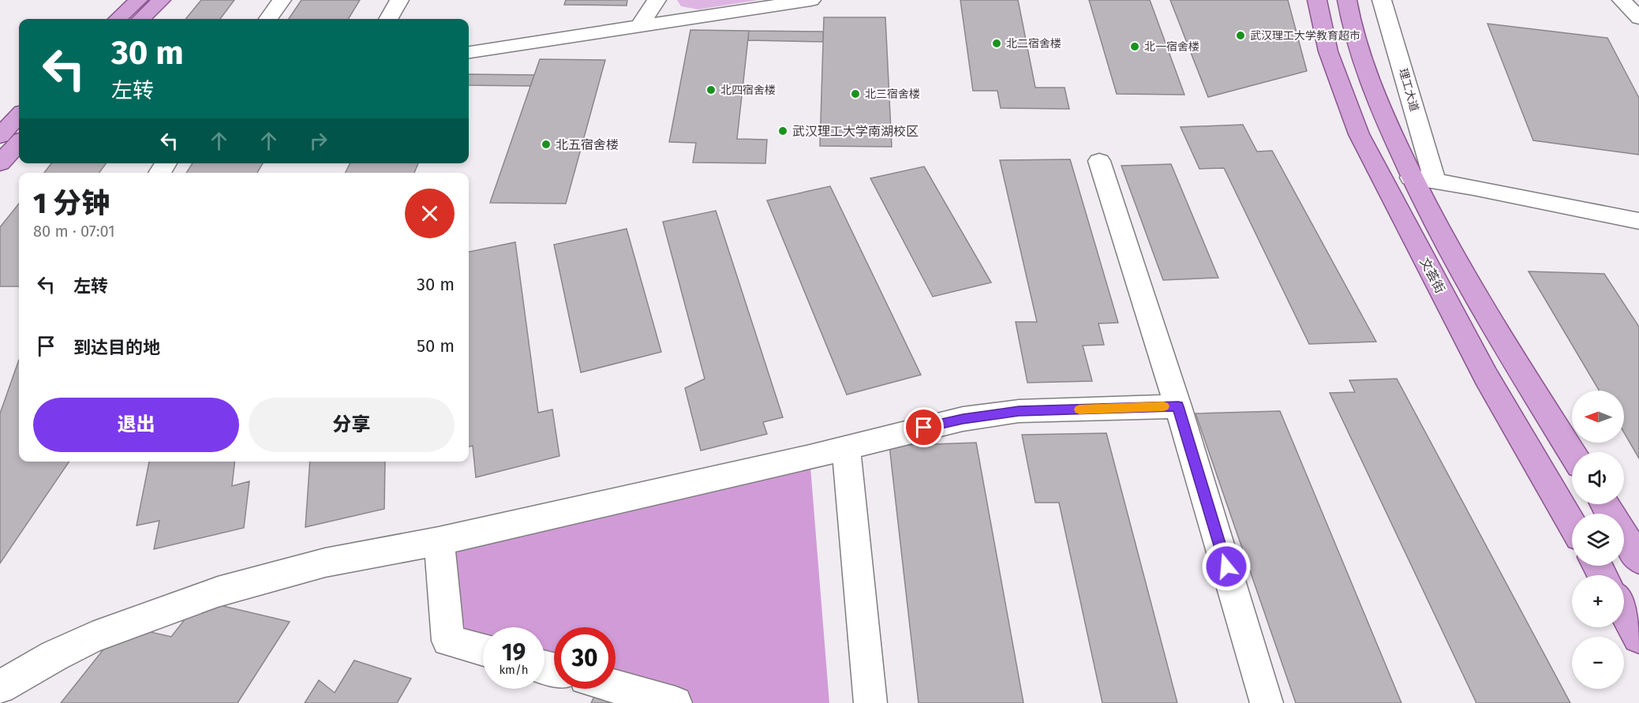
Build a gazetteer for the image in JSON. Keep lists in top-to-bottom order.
{
  "streets": {
    "main road": ["文荟街"],
    "street": ["理工大道"]
  },
  "places": [
    "武汉理工大学教育超市",
    "北二宿舍楼",
    "北一宿舍楼",
    "北四宿舍楼",
    "北三宿舍楼",
    "武汉理工大学南湖校区",
    "北五宿舍楼"
  ],
  "north": "left",
  "page": {
    "turn": ["30 m", "左转"],
    "heading": ["1 分钟", "80 m · 07:01"],
    "list": [
      {
        "name": "左转",
        "value": "30 m"
      },
      {
        "name": "到达目的地",
        "value": "50 m"
      }
    ],
    "buttons": ["退出", "分享"],
    "map_buttons": ["+", "−"],
    "speed": "19 km/h",
    "limit": "30"
  }
}
